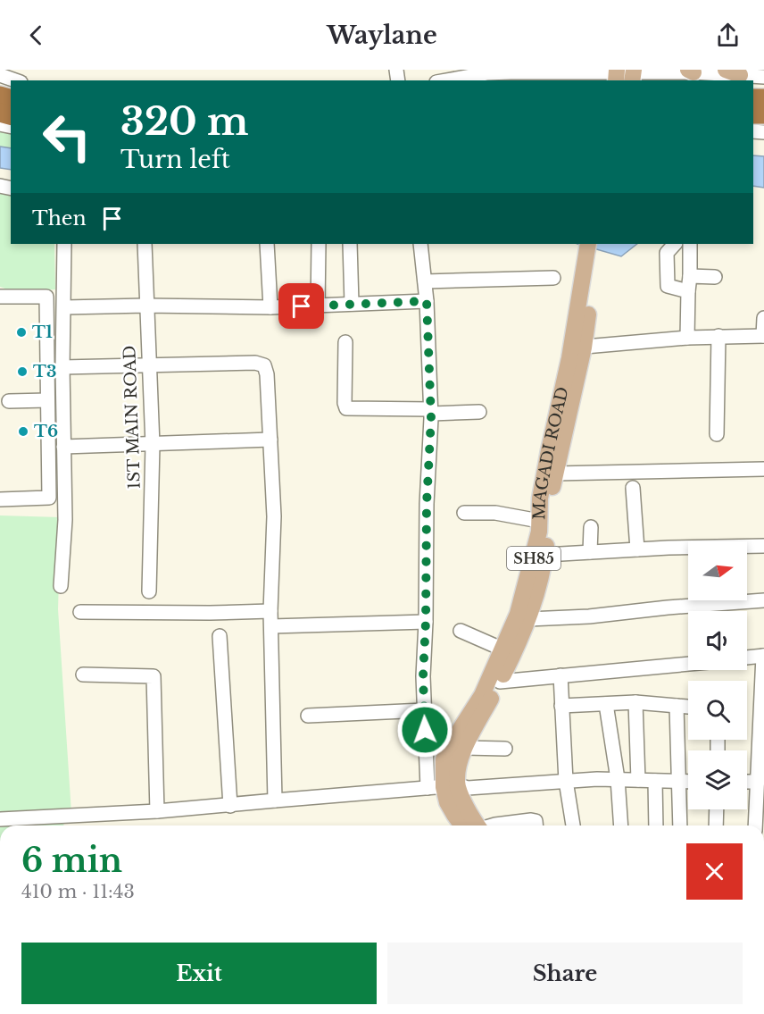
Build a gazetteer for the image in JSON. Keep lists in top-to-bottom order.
{
  "streets": {
    "main road": ["MAGADI ROAD", "SH85"],
    "street": ["1ST MAIN ROAD"]
  },
  "places": ["T1", "T3", "T6"],
  "north": "right",
  "page": {
    "header": "Waylane",
    "turn": ["320 m", "Turn left"],
    "then": "Then",
    "heading": ["6 min", "410 m · 11:43"],
    "buttons": ["Exit", "Share"]
  }
}
